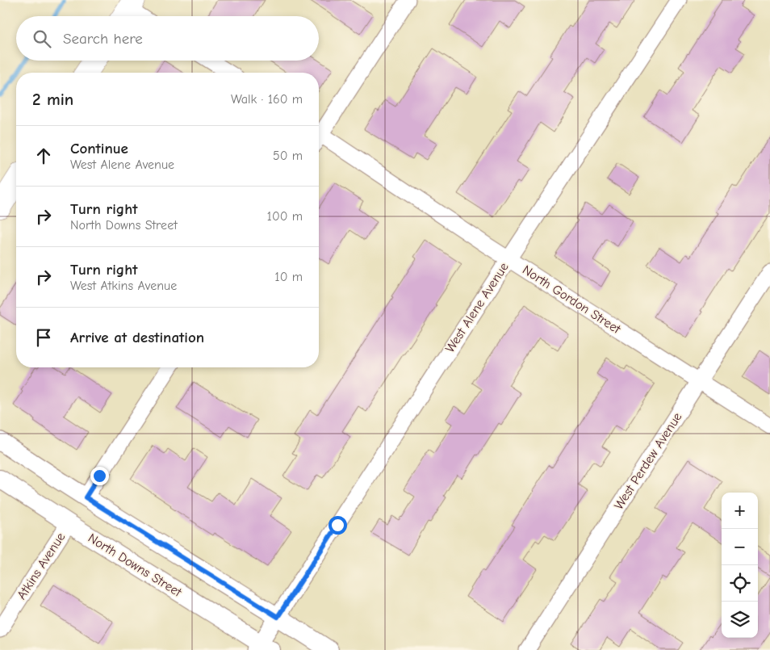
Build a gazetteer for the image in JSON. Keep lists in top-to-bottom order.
{
  "streets": {
    "street": [
      "North Gordon Street",
      "West Alene Avenue",
      "West Perdew Avenue",
      "North Downs Street",
      "Atkins Avenue"
    ]
  },
  "crossings": [
    ["North Gordon Street", "West Alene Avenue"],
    ["North Gordon Street", "West Perdew Avenue"],
    ["West Alene Avenue", "North Downs Street"],
    ["North Downs Street", "Atkins Avenue"]
  ],
  "page": {
    "search": "Search here",
    "heading": ["2 min", "Walk · 160 m"],
    "list": [
      ["Continue", "West Alene Avenue", "50 m"],
      ["Turn right", "North Downs Street", "100 m"],
      ["Turn right", "West Atkins Avenue", "10 m"],
      "Arrive at destination"
    ],
    "map_buttons": ["+", "−"]
  }
}
